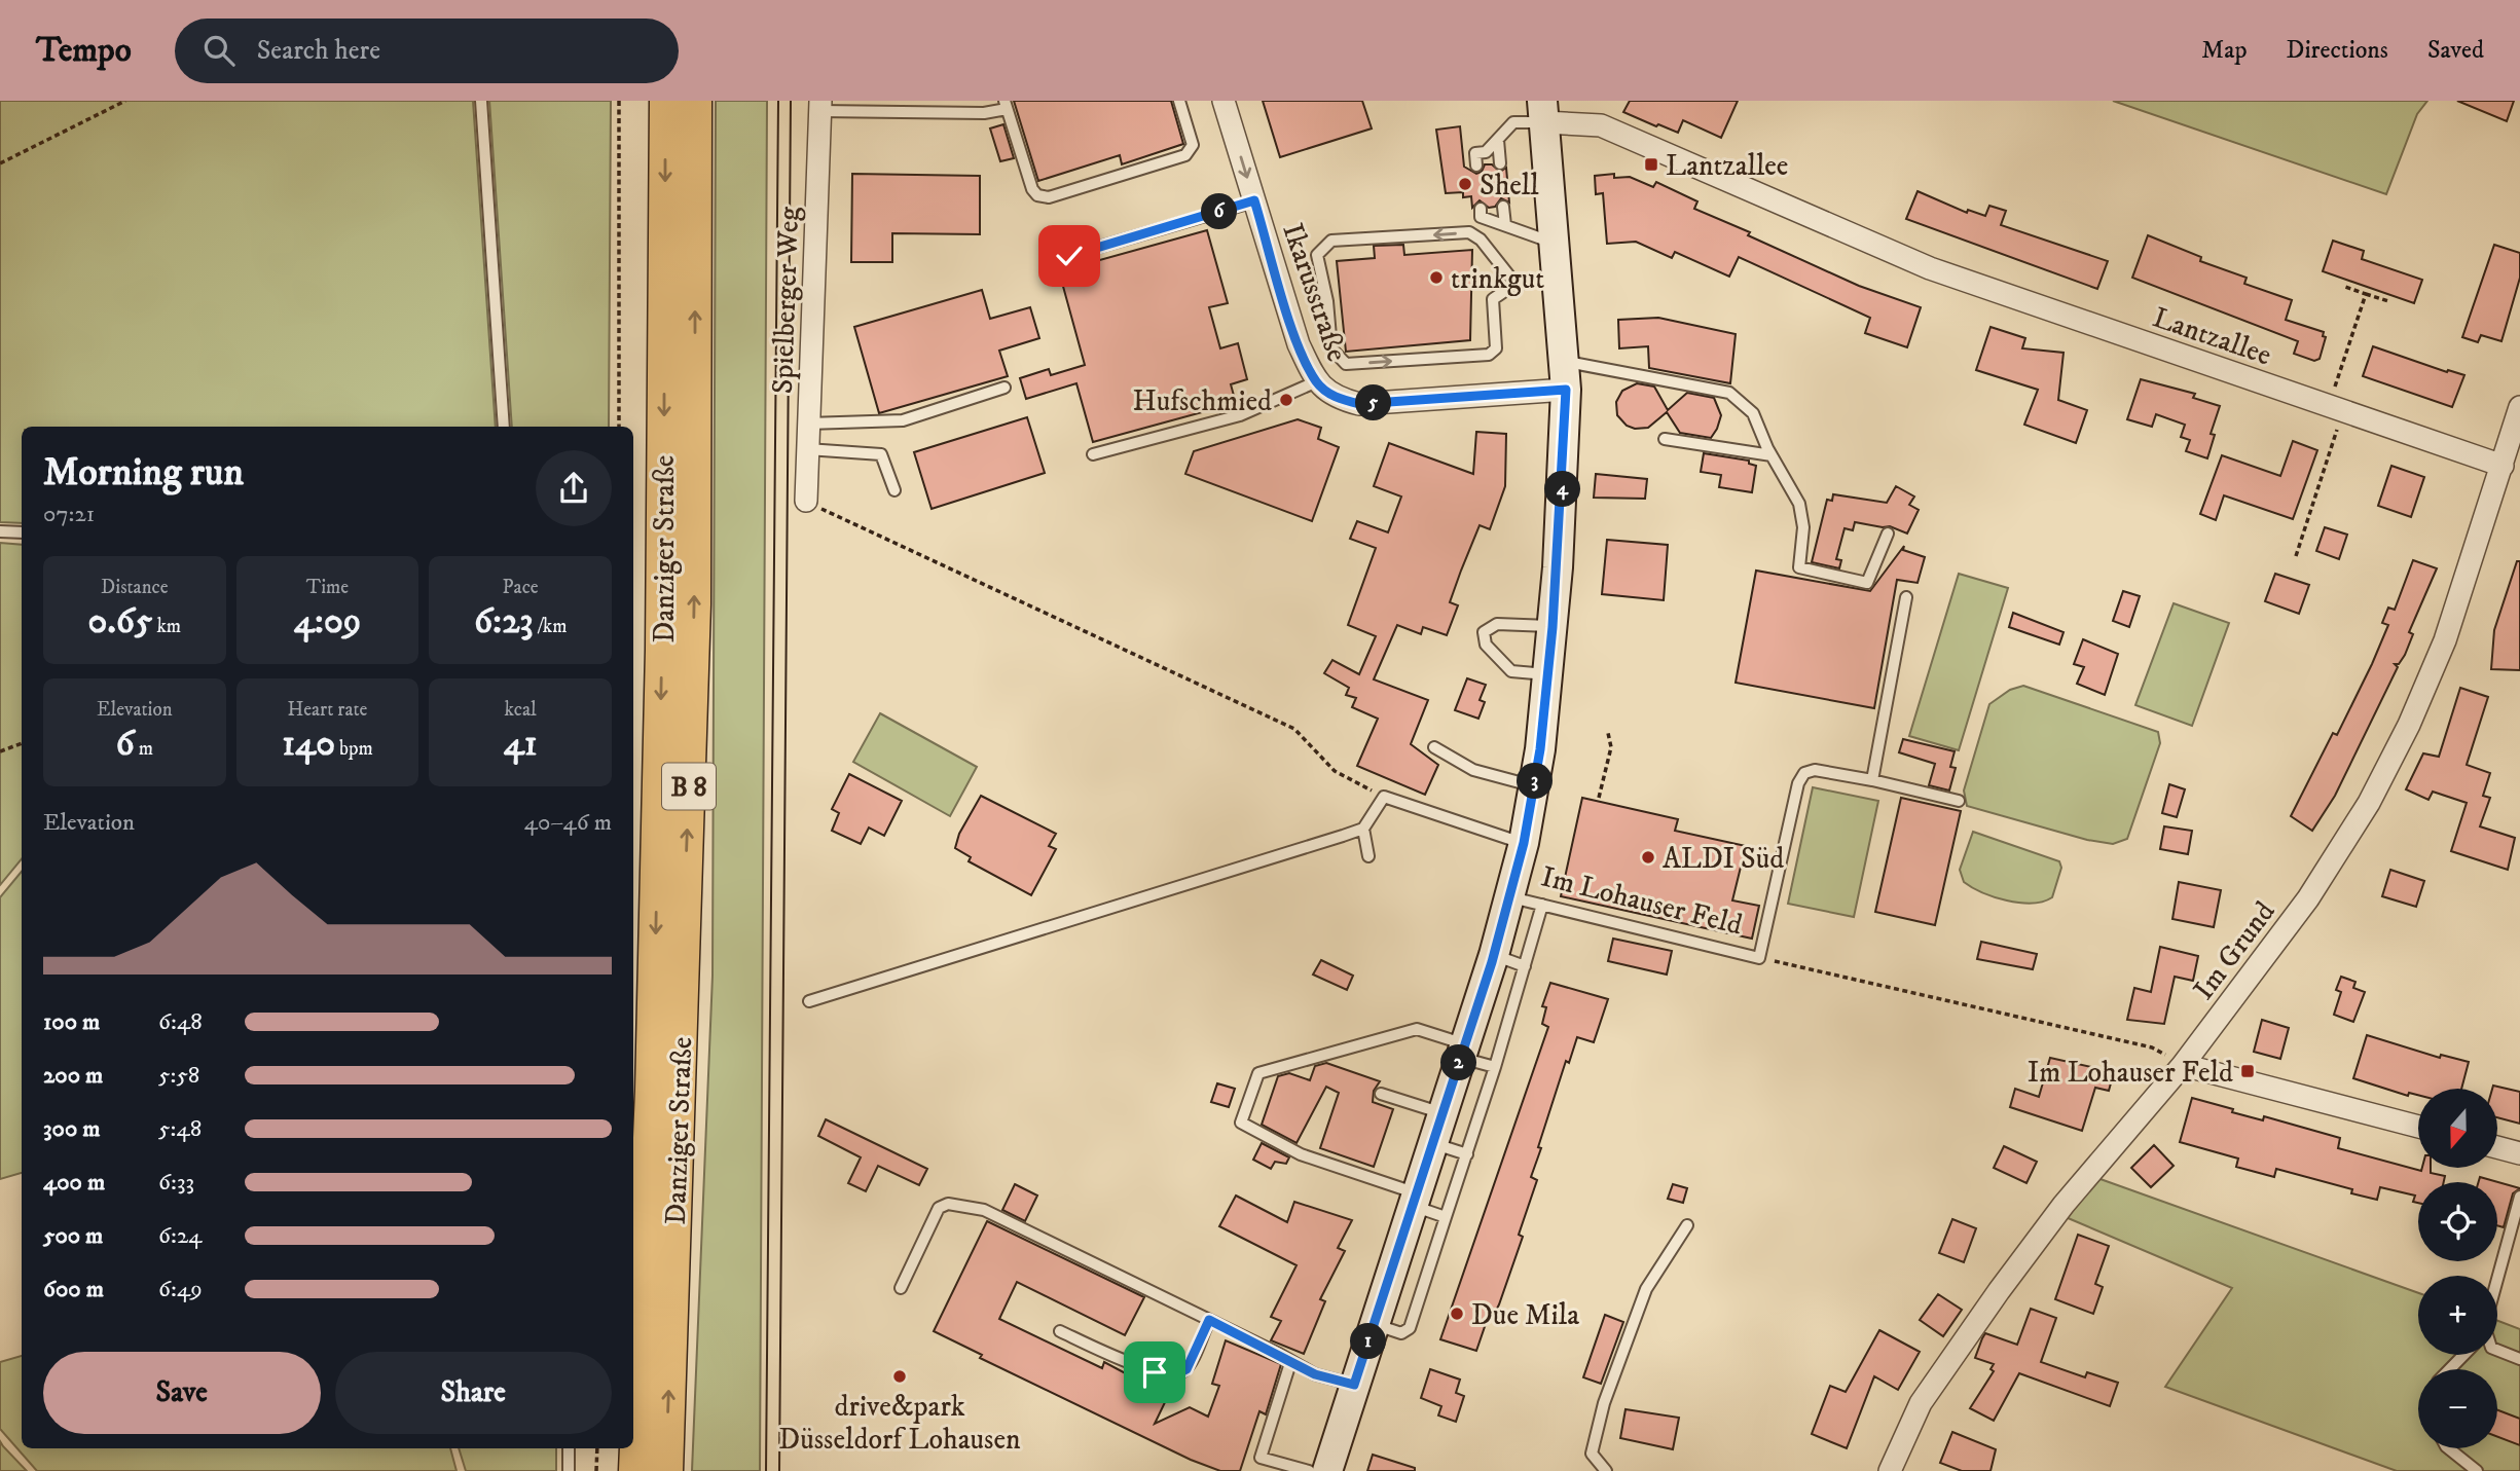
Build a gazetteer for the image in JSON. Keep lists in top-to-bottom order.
{
  "streets": {
    "main road": ["Danziger Straße", "B 8"],
    "street": [
      "Ikarusstraße",
      "Spielberger Weg",
      "Lantzallee",
      "Im Grund"
    ],
    "lane": ["Im Lohauser Feld"]
  },
  "crossings": [
    ["Lantzallee", "Im Grund"],
    ["Im Lohauser Feld", "Im Grund"]
  ],
  "places": {
    "transit": ["Lantzallee", "Im Lohauser Feld"],
    "other": [
      "Shell",
      "trinkgut",
      "Hufschmied",
      "ALDI Süd",
      "Due Mila",
      "drive&park Düsseldorf Lohausen"
    ]
  },
  "north": "bottom",
  "page": {
    "header": "Tempo",
    "search": "Search here",
    "nav": ["Map", "Directions", "Saved"],
    "pins": [
      "6",
      "5",
      "4",
      "3",
      "2",
      "1"
    ],
    "heading": ["Morning run", "07:21"],
    "stats": [
      ["Distance", "0.65 km"],
      ["Time", "4:09"],
      ["Pace", "6:23 /km"],
      ["Elevation", "6 m"],
      ["Heart rate", "140 bpm"],
      ["kcal", "41"]
    ],
    "chart": ["Elevation", "40–46 m"],
    "list": [
      {
        "name": "100 m",
        "note": "6:48"
      },
      {
        "name": "200 m",
        "note": "5:58"
      },
      {
        "name": "300 m",
        "note": "5:48"
      },
      {
        "name": "400 m",
        "note": "6:33"
      },
      {
        "name": "500 m",
        "note": "6:24"
      },
      {
        "name": "600 m",
        "note": "6:49"
      }
    ],
    "map_buttons": ["+", "−"],
    "buttons": ["Save", "Share"]
  }
}
